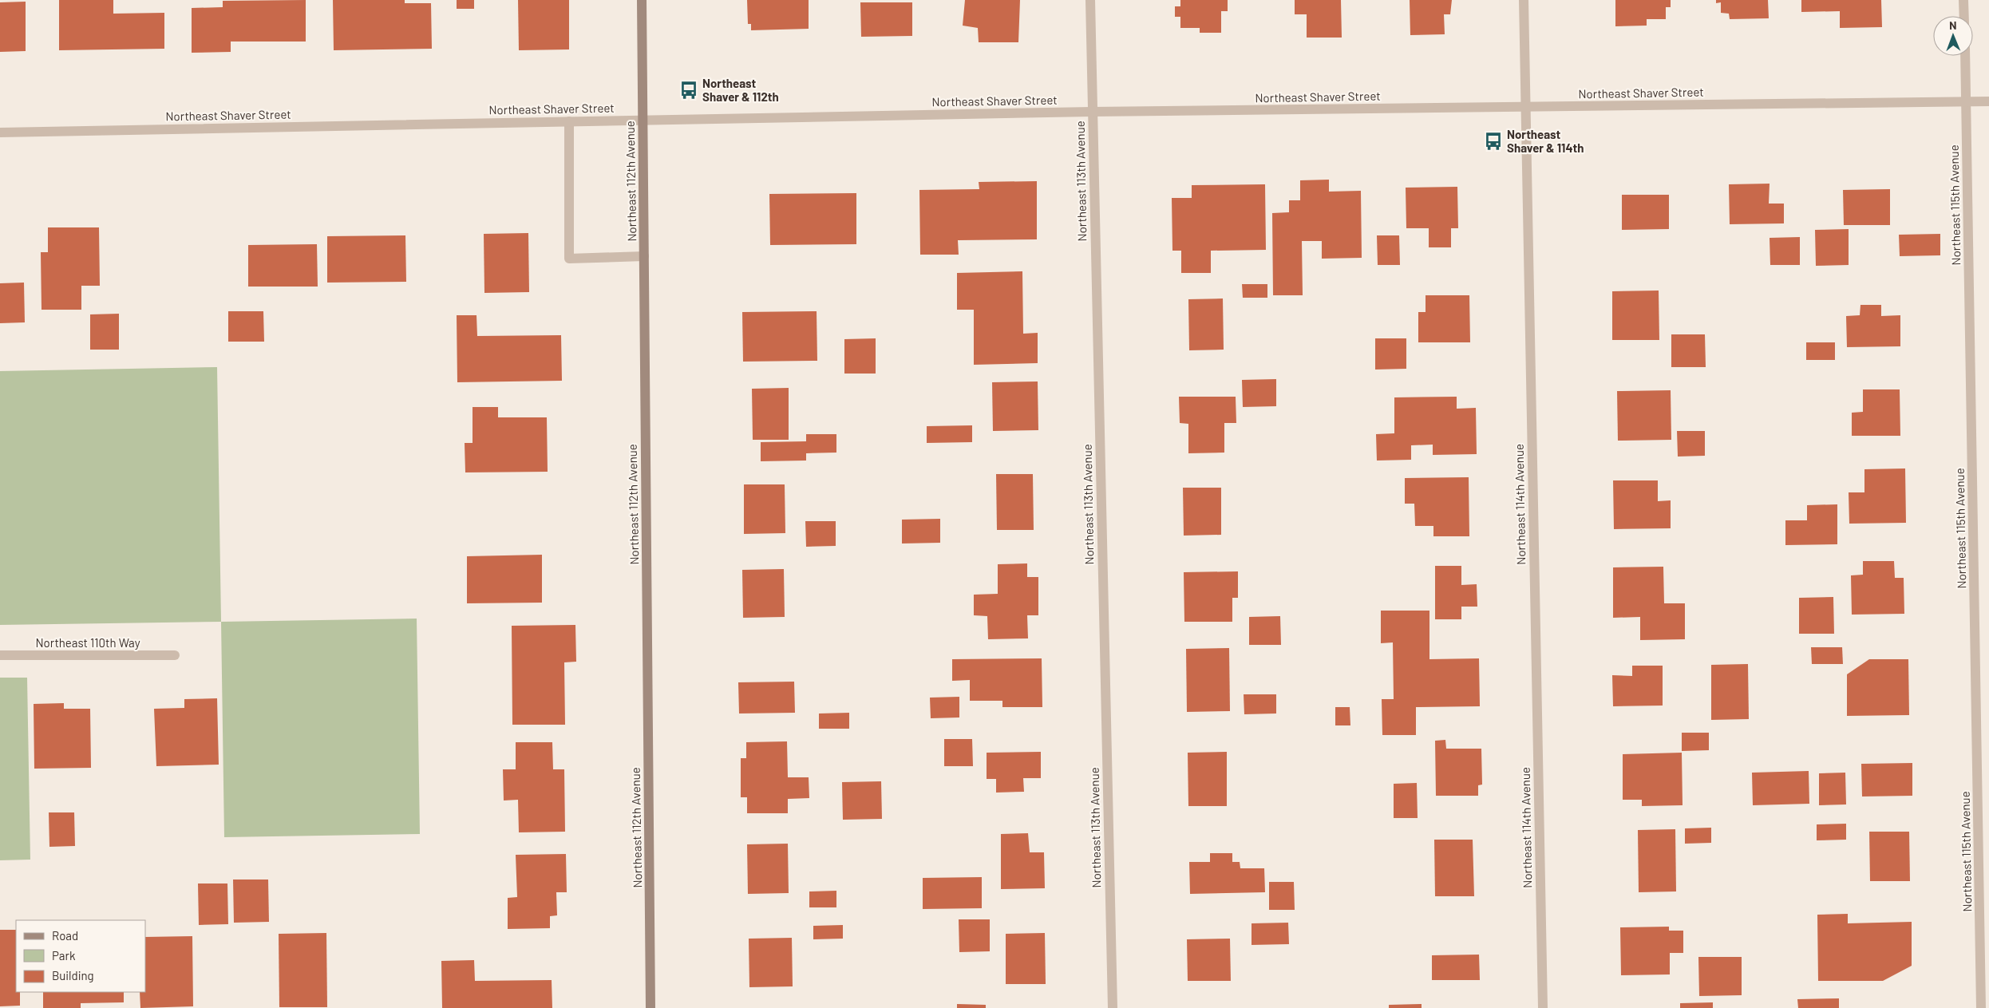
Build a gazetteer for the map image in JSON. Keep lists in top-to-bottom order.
{
  "streets": {
    "street": [
      "Northeast Shaver Street",
      "Northeast 112th Avenue",
      "Northeast 113th Avenue",
      "Northeast 115th Avenue",
      "Northeast 114th Avenue",
      "Northeast 110th Way"
    ]
  },
  "crossings": [
    ["Northeast Shaver Street", "Northeast 112th Avenue"],
    ["Northeast Shaver Street", "Northeast 113th Avenue"],
    ["Northeast Shaver Street", "Northeast 115th Avenue"],
    ["Northeast Shaver Street", "Northeast 114th Avenue"]
  ],
  "places": {
    "bus stop": ["Northeast Shaver & 112th", "Northeast Shaver & 114th"]
  },
  "legend": ["Road", "Park", "Building"],
  "north": "top"
}
